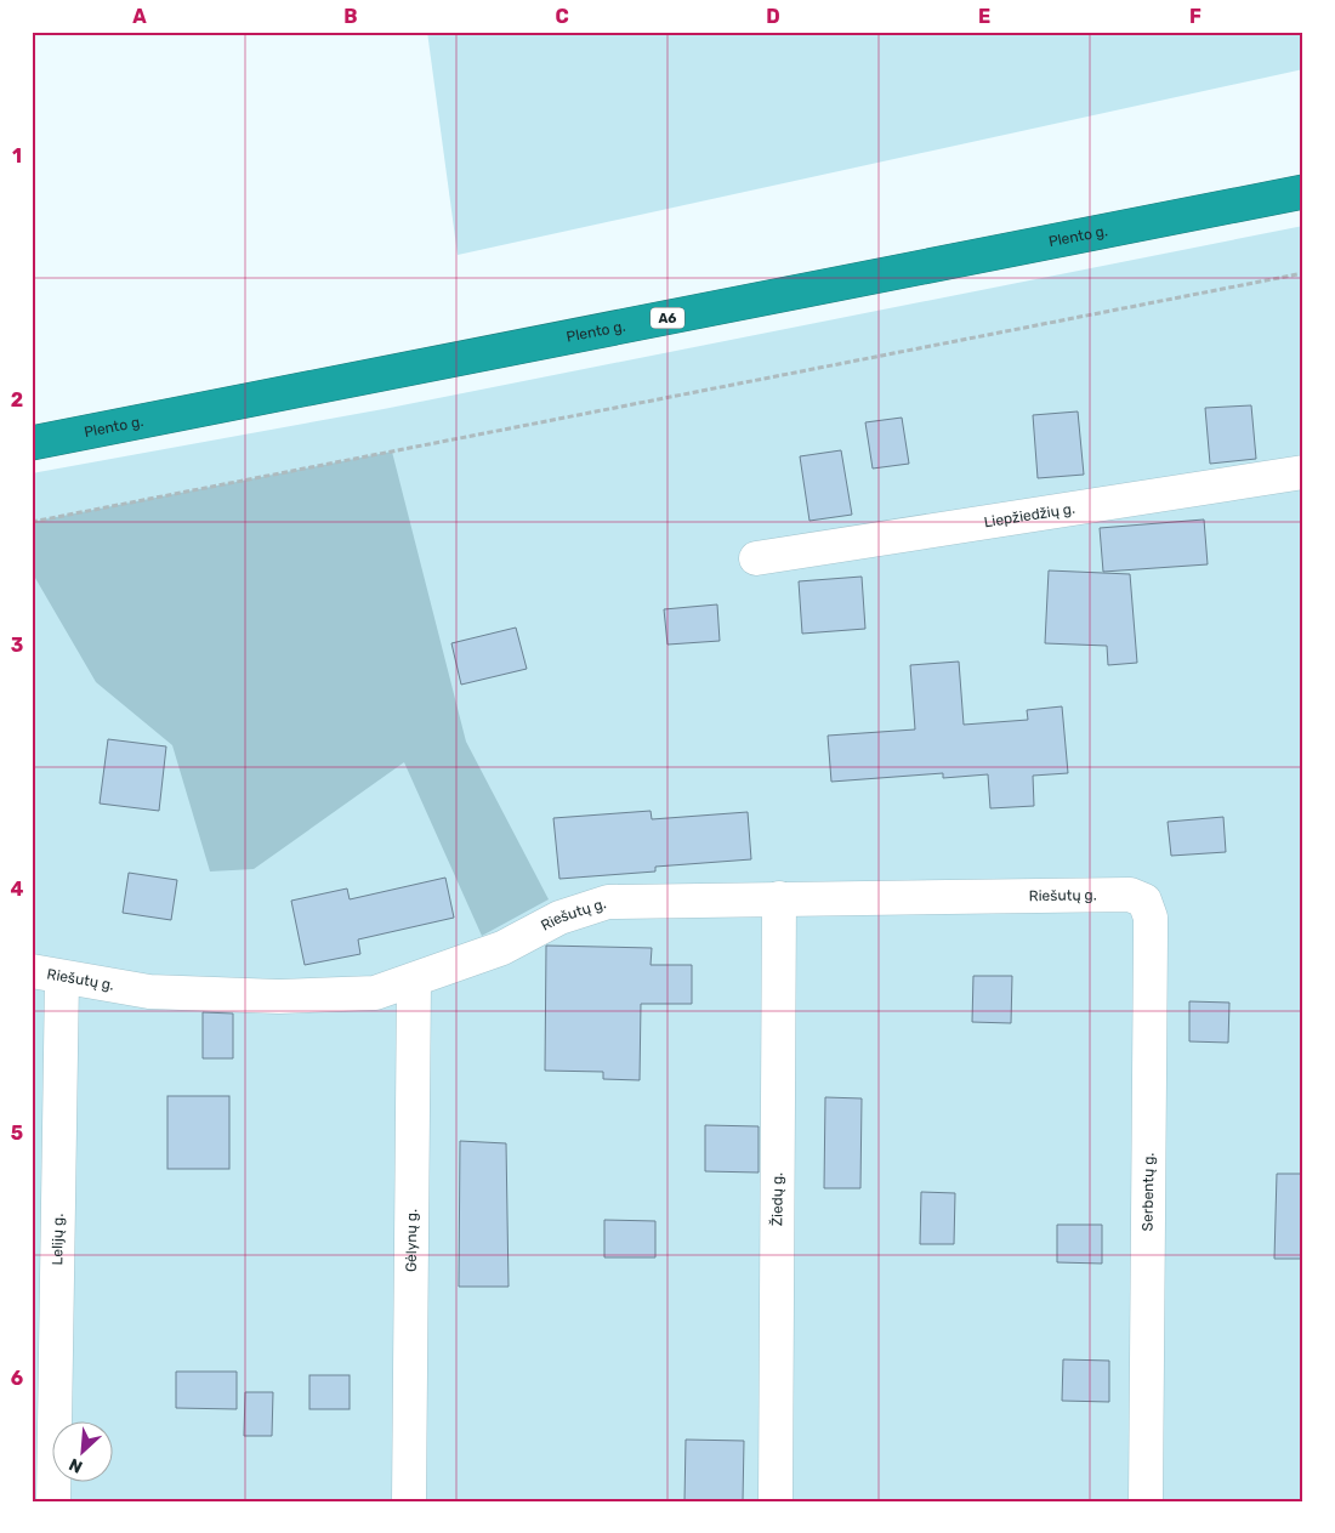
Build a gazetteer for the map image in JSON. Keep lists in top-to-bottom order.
{
  "streets": {
    "highway": ["Plento g.", "A6"],
    "street": [
      "Liepžiedžių g.",
      "Riešutų g.",
      "Serbentų g.",
      "Žiedų g.",
      "Lelijų g.",
      "Gėlynų g."
    ]
  },
  "crossings": [
    ["Riešutų g.", "Serbentų g."],
    ["Riešutų g.", "Žiedų g."],
    ["Riešutų g.", "Lelijų g."],
    ["Riešutų g.", "Gėlynų g."]
  ],
  "north": "bottom left",
  "grid": {
    "columns": [
      "A",
      "B",
      "C",
      "D",
      "E",
      "F"
    ],
    "rows": [
      "1",
      "2",
      "3",
      "4",
      "5",
      "6"
    ]
  }
}
